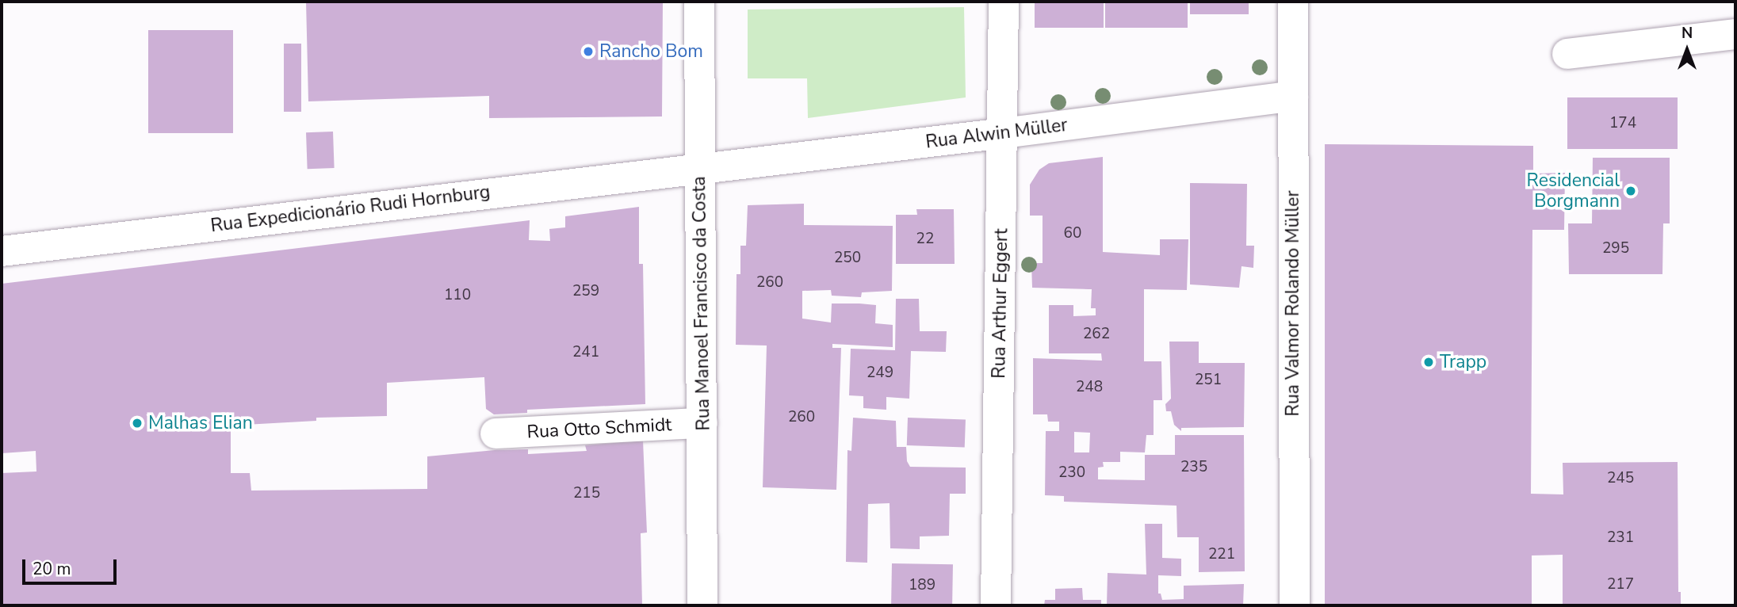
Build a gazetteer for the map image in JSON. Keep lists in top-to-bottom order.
{
  "streets": {
    "street": [
      "Rua Alwin Müller",
      "Rua Expedicionário Rudi Hornburg",
      "Rua Manoel Francisco da Costa",
      "Rua Arthur Eggert",
      "Rua Valmor Rolando Müller",
      "Rua Otto Schmidt"
    ]
  },
  "crossings": [
    ["Rua Alwin Müller", "Rua Expedicionário Rudi Hornburg"],
    ["Rua Alwin Müller", "Rua Manoel Francisco da Costa"],
    ["Rua Alwin Müller", "Rua Arthur Eggert"],
    ["Rua Alwin Müller", "Rua Valmor Rolando Müller"],
    ["Rua Expedicionário Rudi Hornburg", "Rua Manoel Francisco da Costa"],
    ["Rua Manoel Francisco da Costa", "Rua Otto Schmidt"]
  ],
  "places": [
    "Rancho Bom",
    "Residencial Borgmann",
    "Trapp",
    "Malhas Elian"
  ],
  "house_numbers": [
    "174",
    "60",
    "22",
    "295",
    "250",
    "260",
    "259",
    "110",
    "262",
    "241",
    "249",
    "251",
    "248",
    "260",
    "235",
    "230",
    "245",
    "215",
    "231",
    "221",
    "217",
    "189"
  ],
  "scale_bar": "20 m",
  "north": "top"
}
